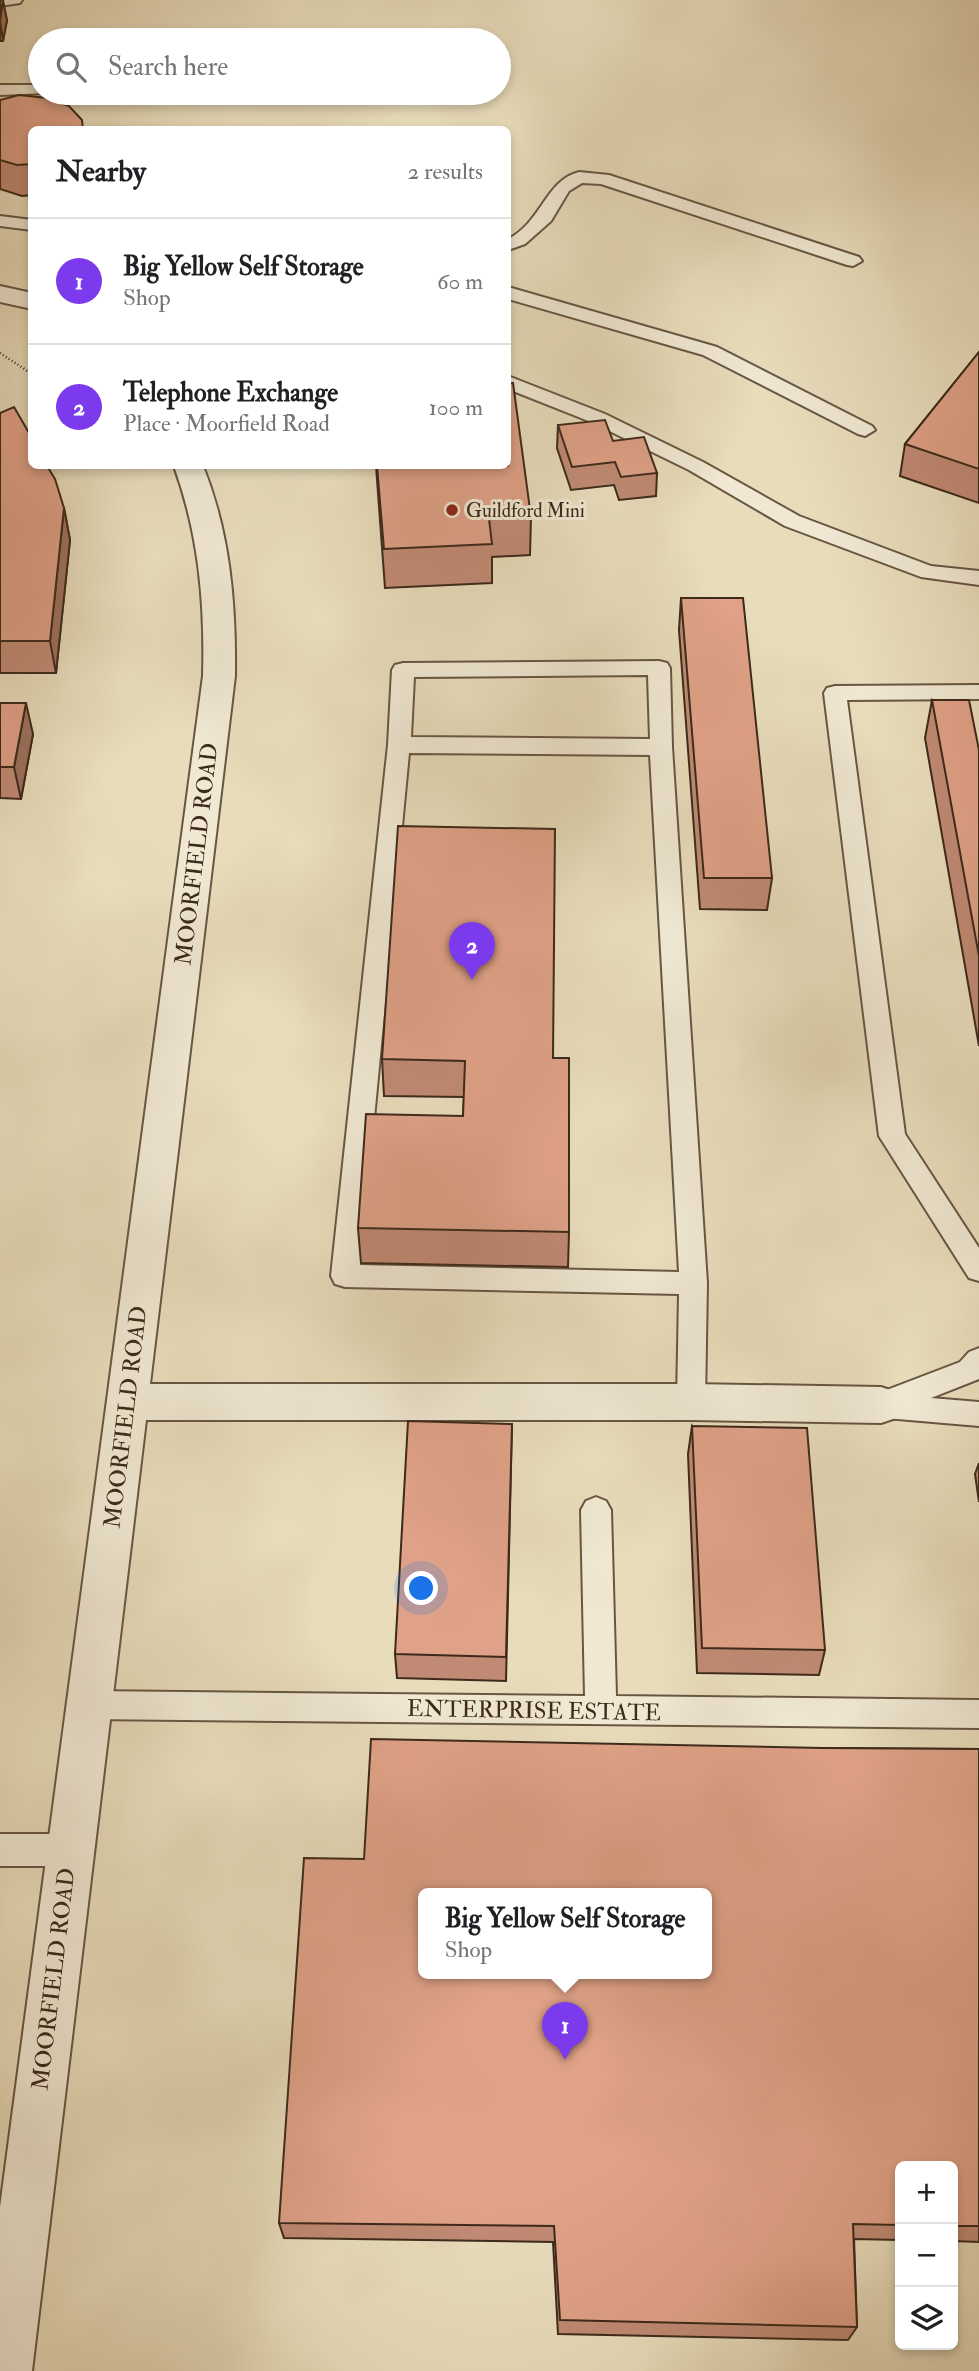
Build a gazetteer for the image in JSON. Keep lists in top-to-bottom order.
{
  "streets": {
    "street": ["MOORFIELD ROAD"],
    "lane": ["ENTERPRISE ESTATE"]
  },
  "crossings": [
    ["MOORFIELD ROAD", "ENTERPRISE ESTATE"]
  ],
  "places": ["Guildford Mini"],
  "page": {
    "search": "Search here",
    "heading": ["Nearby", "2 results"],
    "list": [
      {
        "mark": "1",
        "name": "Big Yellow Self Storage",
        "note": "Shop",
        "value": "60 m"
      },
      {
        "mark": "2",
        "name": "Telephone Exchange",
        "note": "Place · Moorfield Road",
        "value": "100 m"
      }
    ],
    "pins": ["2", "1"],
    "popup": ["Big Yellow Self Storage", "Shop"],
    "map_buttons": ["+", "−"]
  }
}
